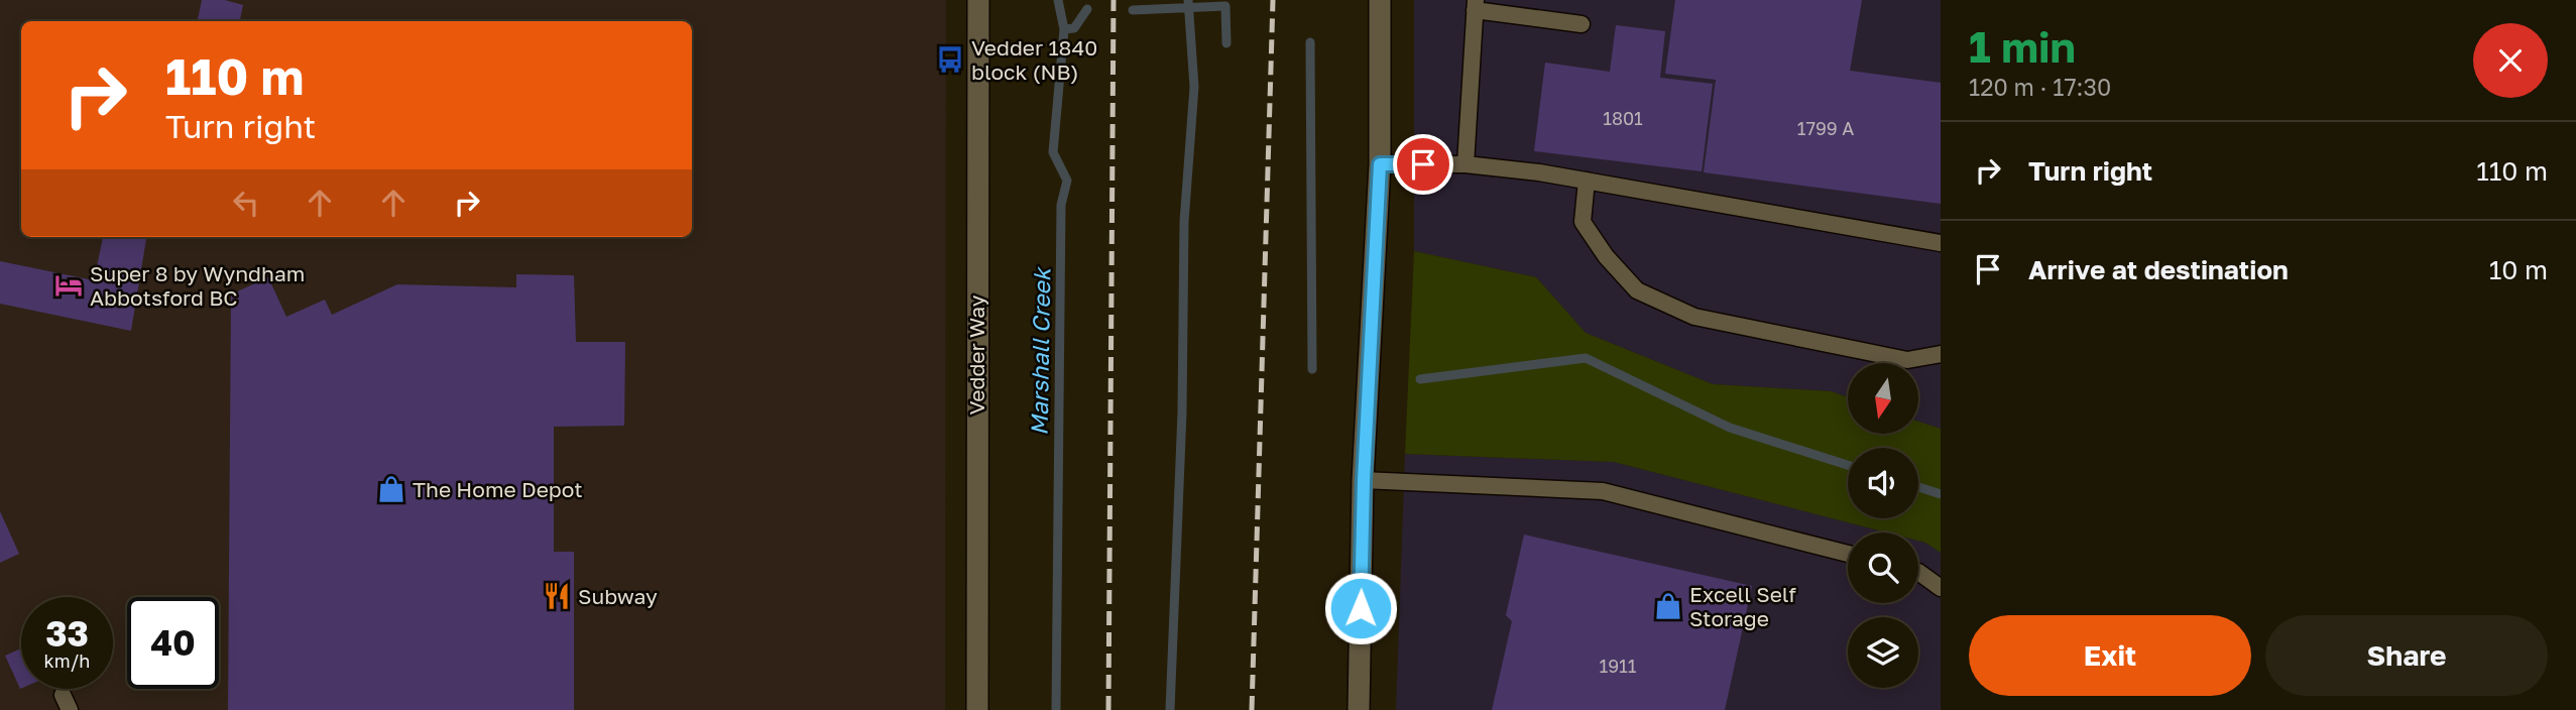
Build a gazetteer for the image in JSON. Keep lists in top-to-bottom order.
{
  "streets": {
    "street": ["Vedder Way"]
  },
  "water": ["Marshall Creek"],
  "places": {
    "bus stop": ["Vedder 1840 block (NB)"],
    "hotel": ["Super 8 by Wyndham Abbotsford BC"],
    "shop": ["The Home Depot", "Excell Self Storage"],
    "restaurant": ["Subway"]
  },
  "house_numbers": ["1801", "1799 A", "1911"],
  "north": "bottom",
  "page": {
    "heading": ["1 min", "120 m · 17:30"],
    "turn": ["110 m", "Turn right"],
    "list": [
      {
        "name": "Turn right",
        "value": "110 m"
      },
      {
        "name": "Arrive at destination",
        "value": "10 m"
      }
    ],
    "speed": "33 km/h",
    "limit": "40",
    "buttons": ["Exit", "Share"]
  }
}
